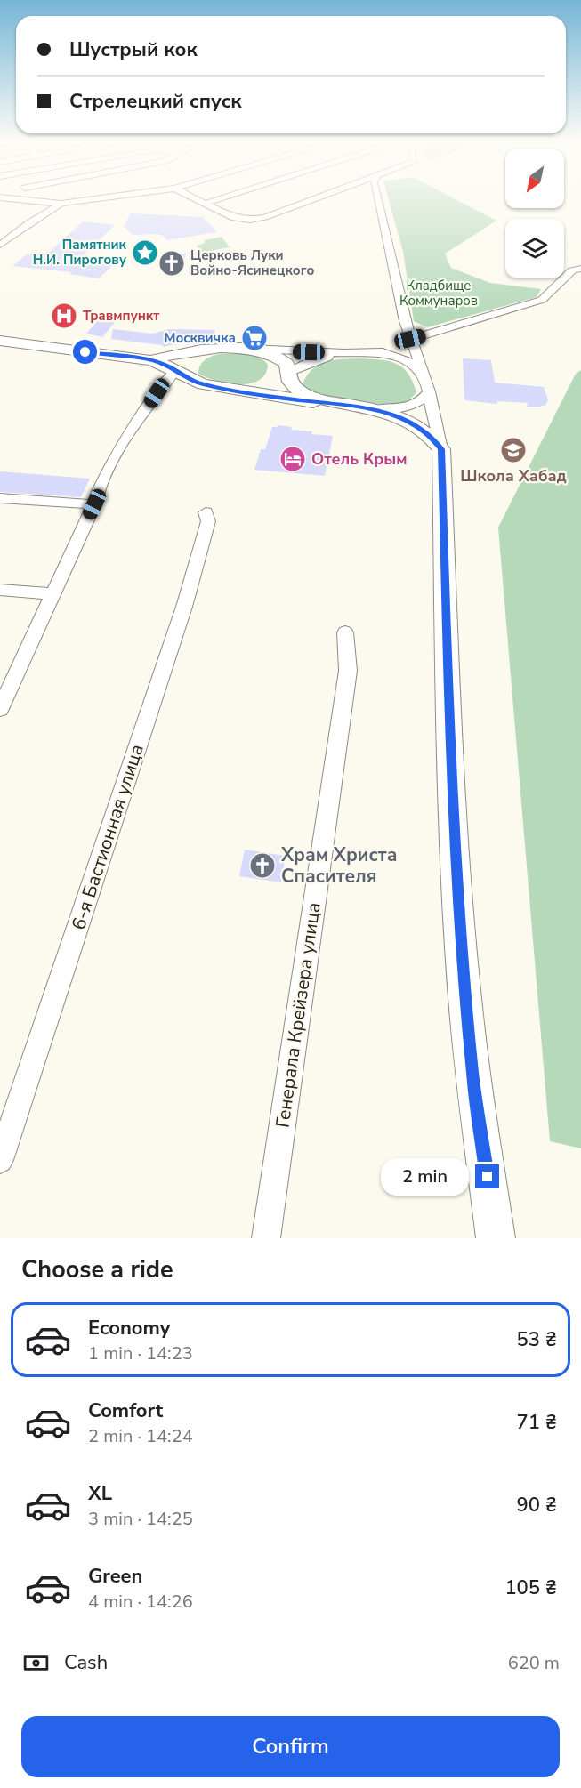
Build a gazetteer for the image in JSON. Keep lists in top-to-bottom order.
{
  "streets": {
    "street": ["6-я Бастионная улица", "Генерала Крейзера улица"]
  },
  "parks": ["Кладбище Коммунаров"],
  "places": {
    "place": ["Памятник Н.И. Пирогову"],
    "church": ["Церковь Луки Войно-Ясинецкого", "Храм Христа Спасителя"],
    "hospital": ["Травмпункт"],
    "supermarket": ["Москвичка"],
    "school or university": ["Школа Хабад"],
    "hotel": ["Отель Крым"]
  },
  "north": "bottom left",
  "page": {
    "banner": ["Шустрый кок", "Стрелецкий спуск"],
    "bubble": "2 min",
    "heading": "Choose a ride",
    "list": [
      {
        "name": "Economy",
        "note": "1 min · 14:23",
        "value": "53 ₴"
      },
      {
        "name": "Comfort",
        "note": "2 min · 14:24",
        "value": "71 ₴"
      },
      {
        "name": "XL",
        "note": "3 min · 14:25",
        "value": "90 ₴"
      },
      {
        "name": "Green",
        "note": "4 min · 14:26",
        "value": "105 ₴"
      }
    ],
    "pay": ["Cash", "620 m"],
    "buttons": "Confirm"
  }
}
